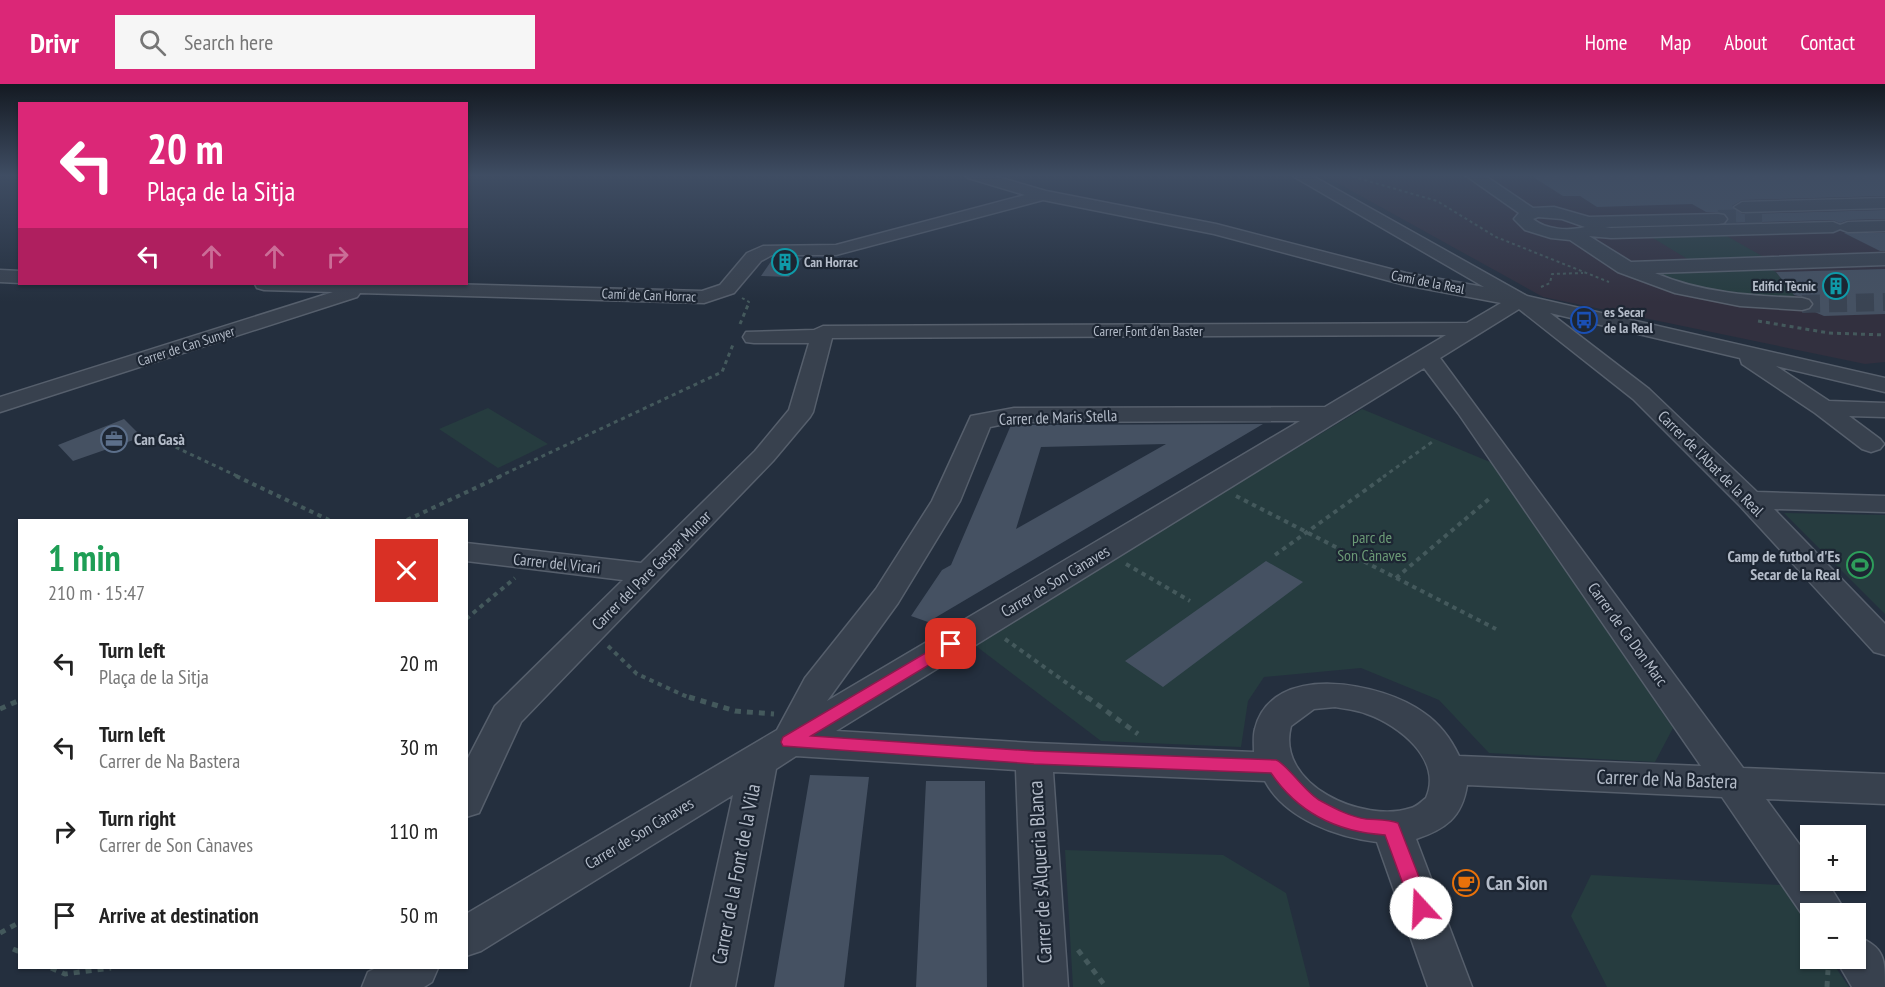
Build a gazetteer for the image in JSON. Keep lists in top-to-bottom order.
{
  "streets": {
    "street": [
      "Camí de la Real",
      "Camí de Can Horrac",
      "Carrer Font d'en Baster",
      "Carrer de Can Sunyer",
      "Carrer de Maris Stella",
      "Carrer de l'Abat de la Real",
      "Carrer del Vicari",
      "Carrer del Pare Gaspar Munar",
      "Carrer de Son Cànaves",
      "Carrer de Ca Don Marc",
      "Carrer de Na Bastera",
      "Carrer de s'Alqueria Blanca",
      "Carrer de la Font de la Vila"
    ]
  },
  "crossings": [
    ["Camí de la Real", "Carrer de l'Abat de la Real"],
    ["Camí de la Real", "Carrer de Son Cànaves"],
    ["Camí de Can Horrac", "Carrer de Can Sunyer"],
    ["Carrer Font d'en Baster", "Carrer del Pare Gaspar Munar"],
    ["Carrer Font d'en Baster", "Carrer de Son Cànaves"],
    ["Carrer de Maris Stella", "Carrer de Son Cànaves"],
    ["Carrer de Maris Stella", "Carrer de la Font de la Vila"],
    ["Carrer de l'Abat de la Real", "Carrer de Son Cànaves"],
    ["Carrer del Vicari", "Carrer del Pare Gaspar Munar"],
    ["Carrer de Son Cànaves", "Carrer de Ca Don Marc"],
    ["Carrer de Son Cànaves", "Carrer de la Font de la Vila"],
    ["Carrer de Ca Don Marc", "Carrer de Na Bastera"]
  ],
  "parks": ["parc de Son Cànaves"],
  "places": {
    "building": ["Can Horrac", "Edifici Tècnic"],
    "bus stop": ["es Secar de la Real"],
    "office": ["Can Gasà"],
    "sports": ["Camp de futbol d'Es Secar de la Real"],
    "cafe": ["Can Sion"]
  },
  "page": {
    "header": "Drivr",
    "search": "Search here",
    "nav": [
      "Home",
      "Map",
      "About",
      "Contact"
    ],
    "turn": ["20 m", "Plaça de la Sitja"],
    "heading": ["1 min", "210 m · 15:47"],
    "list": [
      {
        "name": "Turn left",
        "note": "Plaça de la Sitja",
        "value": "20 m"
      },
      {
        "name": "Turn left",
        "note": "Carrer de Na Bastera",
        "value": "30 m"
      },
      {
        "name": "Turn right",
        "note": "Carrer de Son Cànaves",
        "value": "110 m"
      },
      {
        "name": "Arrive at destination",
        "value": "50 m"
      }
    ],
    "map_buttons": ["+", "−"]
  }
}
